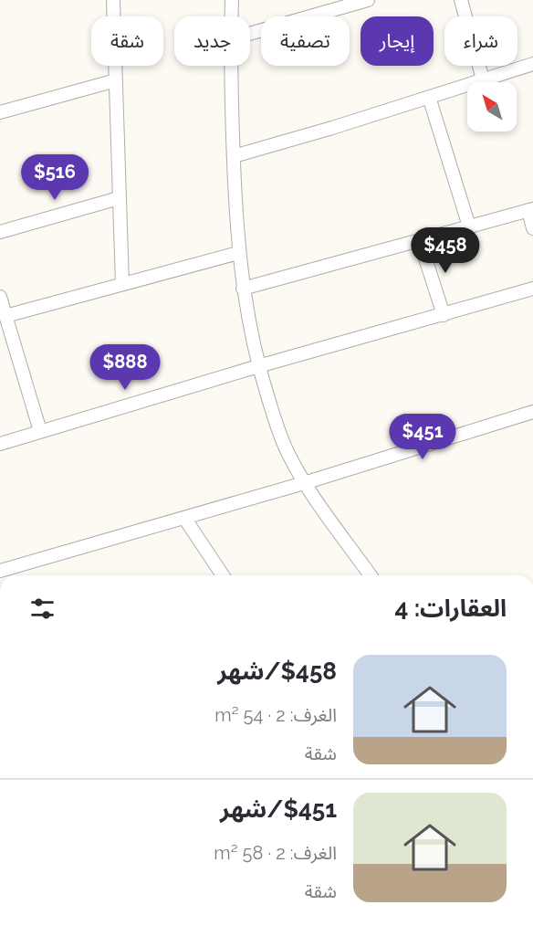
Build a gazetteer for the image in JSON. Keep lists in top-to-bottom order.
{
  "north": "top left",
  "page": {
    "chip": [
      "شراء",
      "إيجار",
      "تصفية",
      "جديد",
      "شقة"
    ],
    "price": [
      "$516",
      "$458",
      "$888",
      "$451"
    ],
    "heading": "العقارات: 4",
    "list": [
      {
        "name": "$458/شهر",
        "note": "الغرف: 2 · 54 m² · شقة"
      },
      {
        "name": "$451/شهر",
        "note": "الغرف: 2 · 58 m² · شقة"
      }
    ]
  }
}
